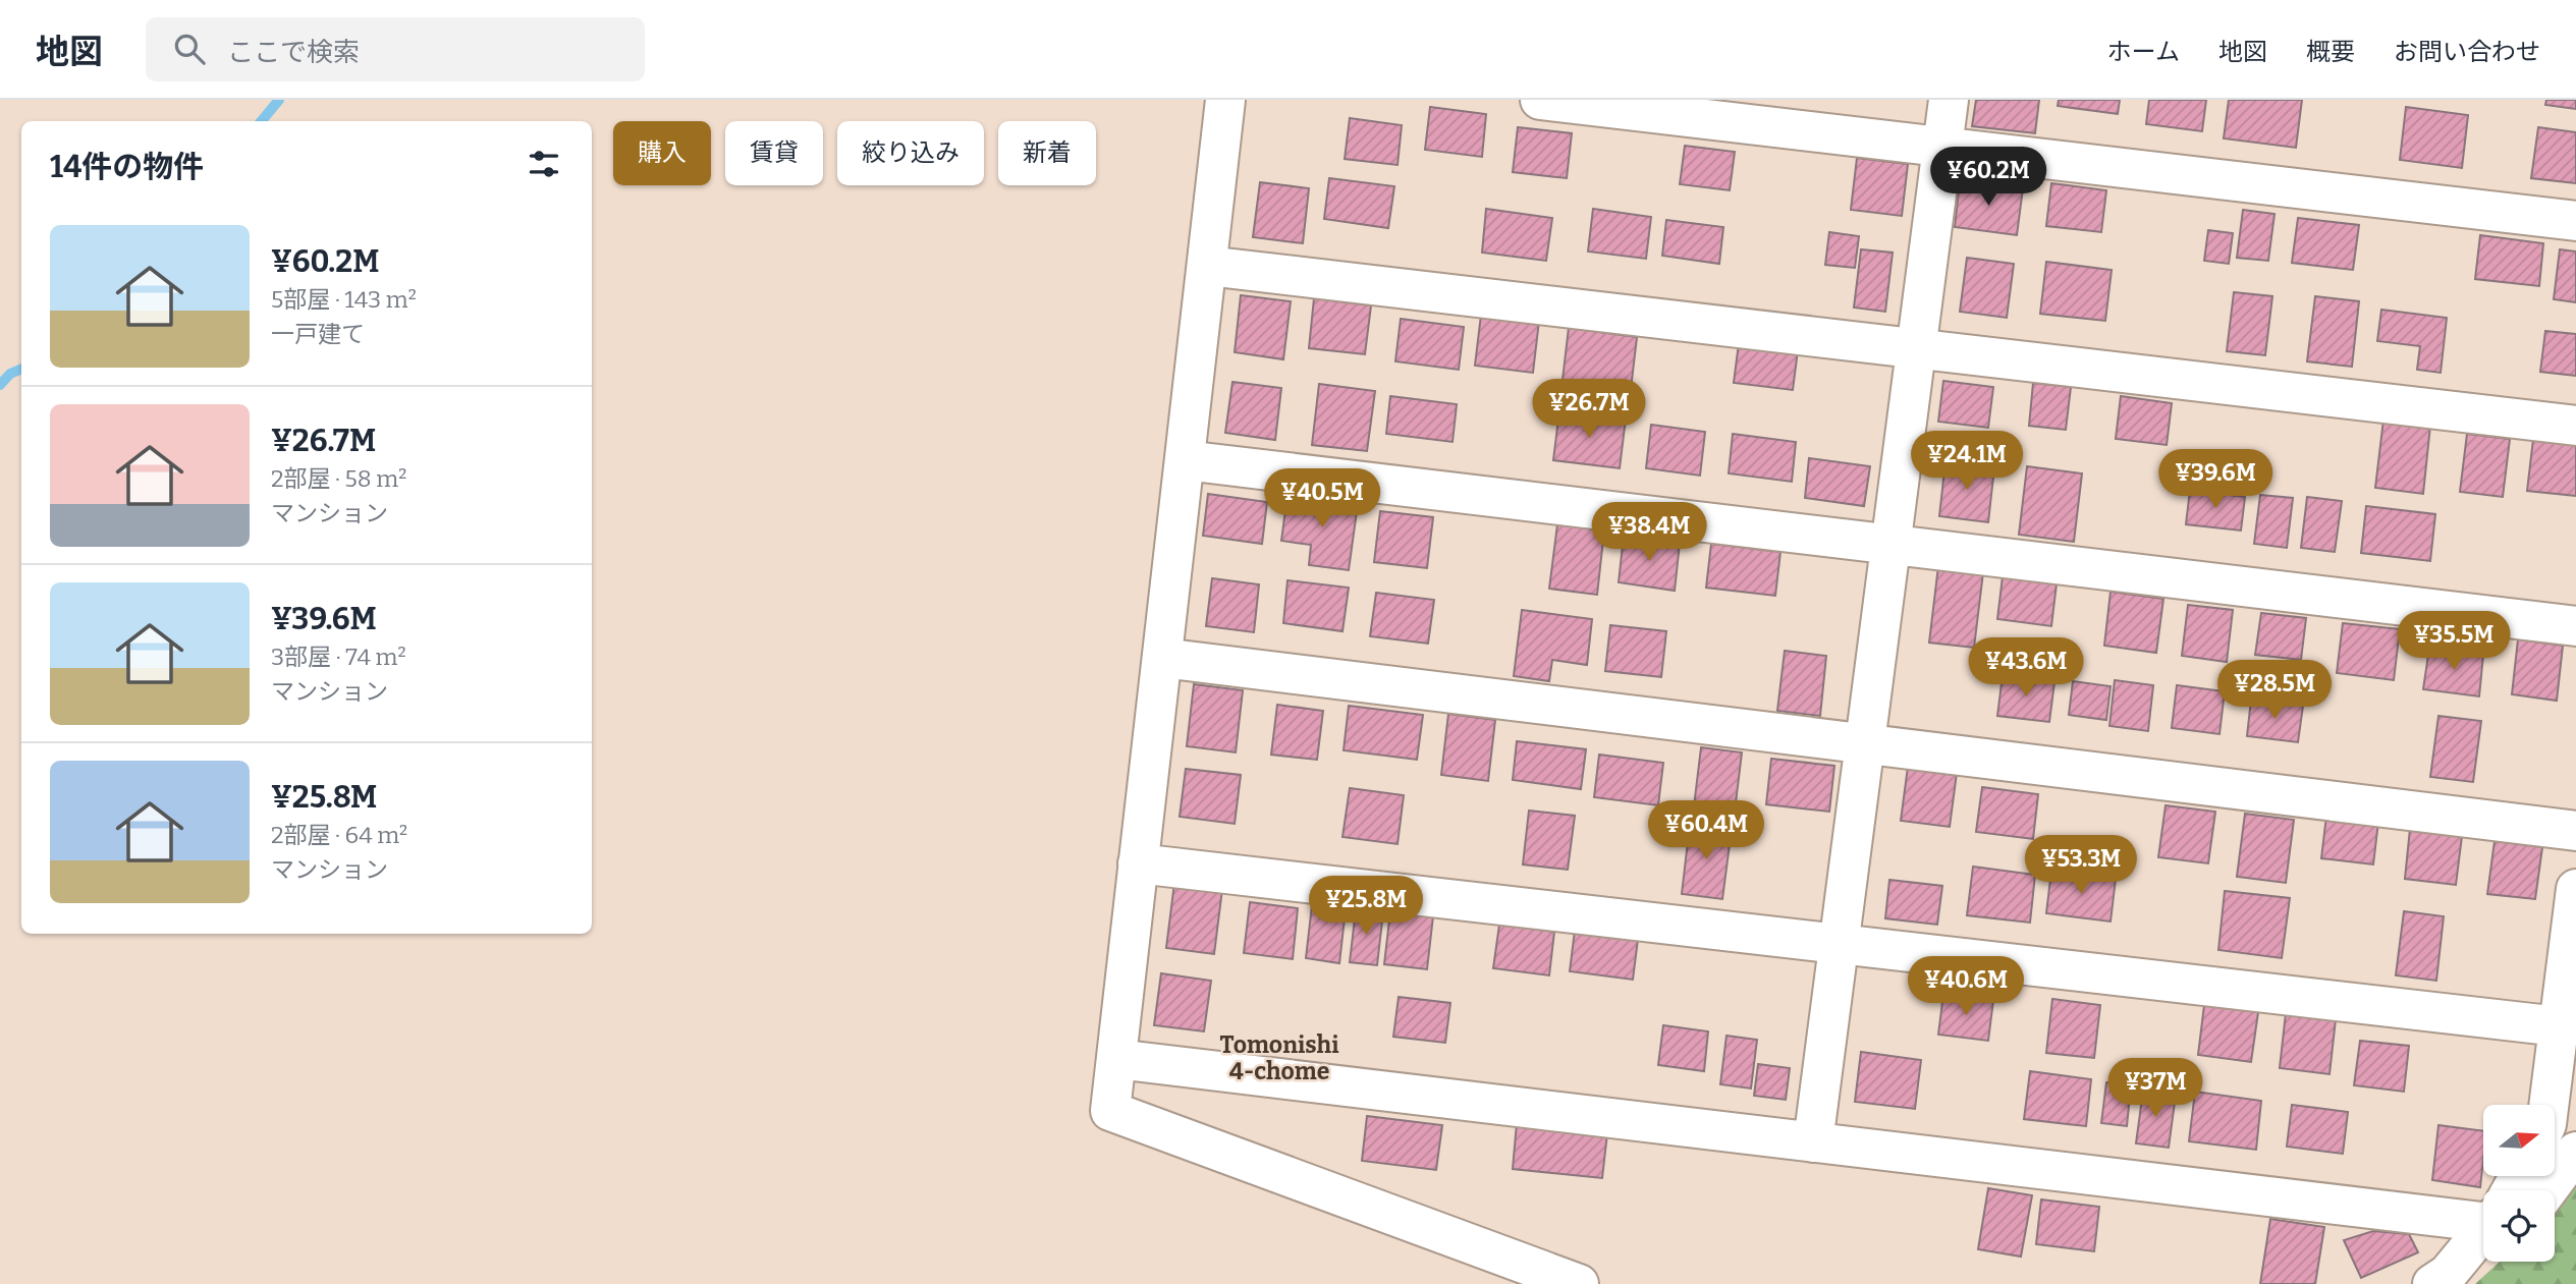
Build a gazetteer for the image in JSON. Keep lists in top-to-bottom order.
{
  "districts": ["Tomonishi 4-chome"],
  "north": "right",
  "page": {
    "header": "地図",
    "search": "ここで検索",
    "nav": [
      "ホーム",
      "地図",
      "概要",
      "お問い合わせ"
    ],
    "chip": [
      "購入",
      "賃貸",
      "絞り込み",
      "新着"
    ],
    "heading": "14件の物件",
    "price": [
      "¥60.2M",
      "¥26.7M",
      "¥24.1M",
      "¥39.6M",
      "¥40.5M",
      "¥38.4M",
      "¥35.5M",
      "¥43.6M",
      "¥28.5M",
      "¥60.4M",
      "¥53.3M",
      "¥25.8M",
      "¥40.6M",
      "¥37M"
    ],
    "list": [
      {
        "name": "¥60.2M",
        "note": "5部屋 · 143 m² · 一戸建て"
      },
      {
        "name": "¥26.7M",
        "note": "2部屋 · 58 m² · マンション"
      },
      {
        "name": "¥39.6M",
        "note": "3部屋 · 74 m² · マンション"
      },
      {
        "name": "¥25.8M",
        "note": "2部屋 · 64 m² · マンション"
      }
    ]
  }
}
